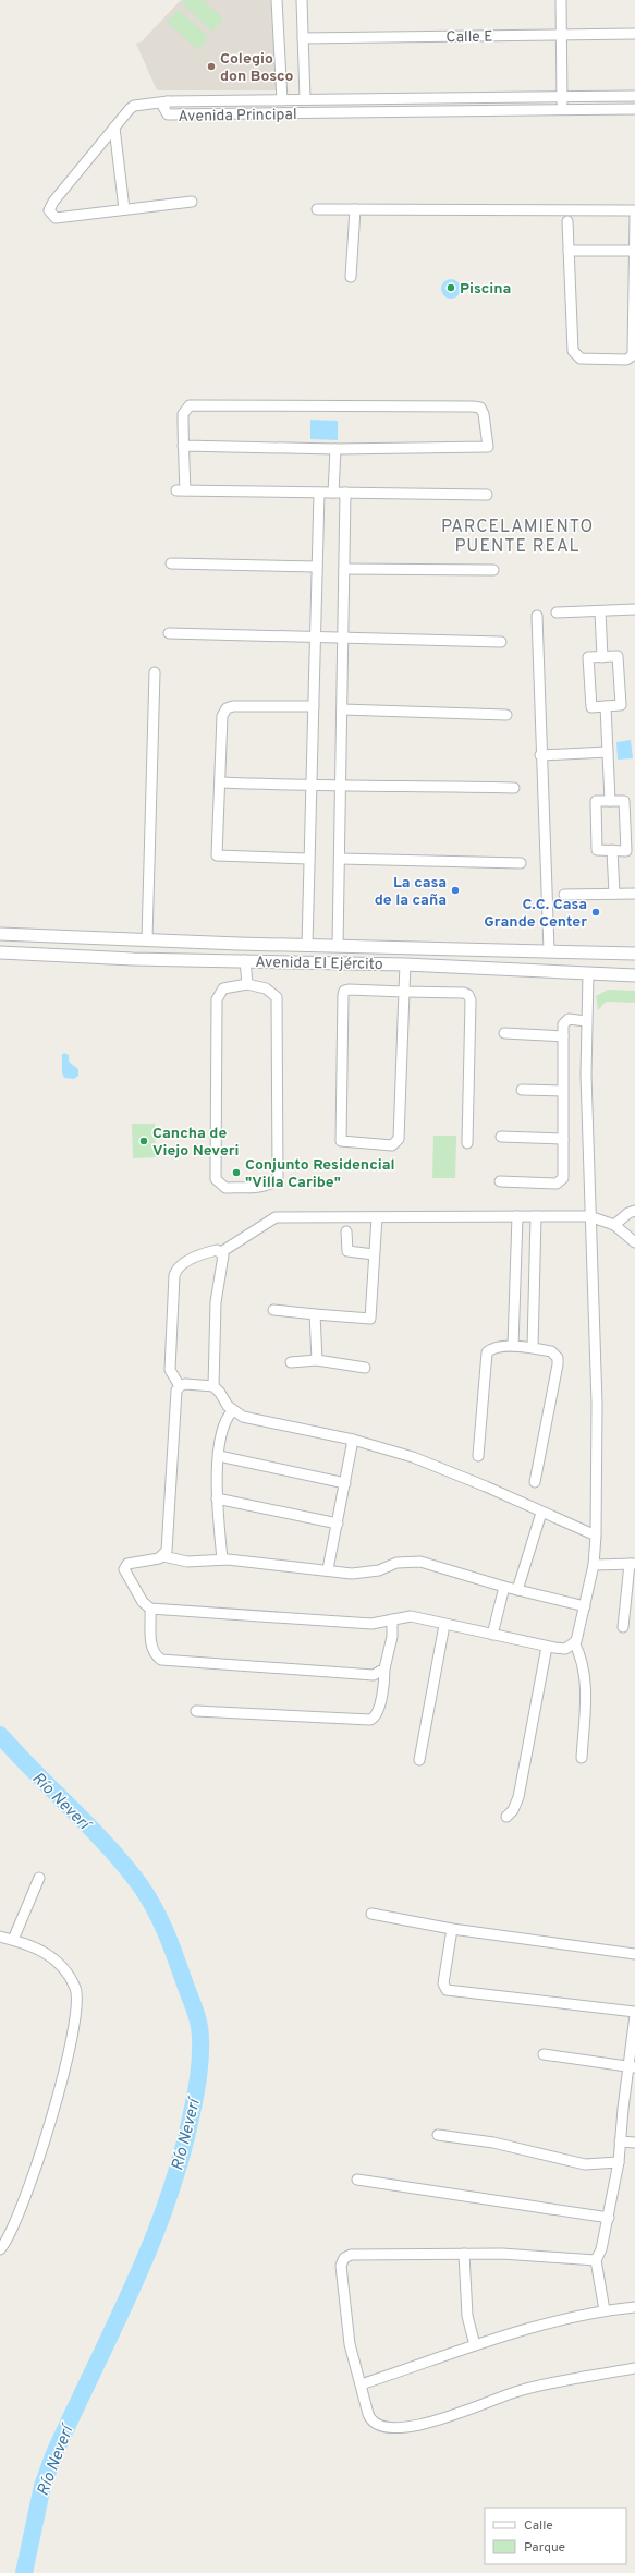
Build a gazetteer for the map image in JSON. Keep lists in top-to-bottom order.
{
  "streets": {
    "street": ["Calle E", "Avenida Principal", "Avenida El Ejército"]
  },
  "districts": ["PARCELAMIENTO PUENTE REAL"],
  "water": ["Río Neverí"],
  "places": [
    "Colegio don Bosco",
    "Piscina",
    "La casa de la caña",
    "C.C. Casa Grande Center",
    "Cancha de Viejo Neveri",
    "Conjunto Residencial \"Villa Caribe\""
  ],
  "legend": ["Calle", "Parque"]
}
